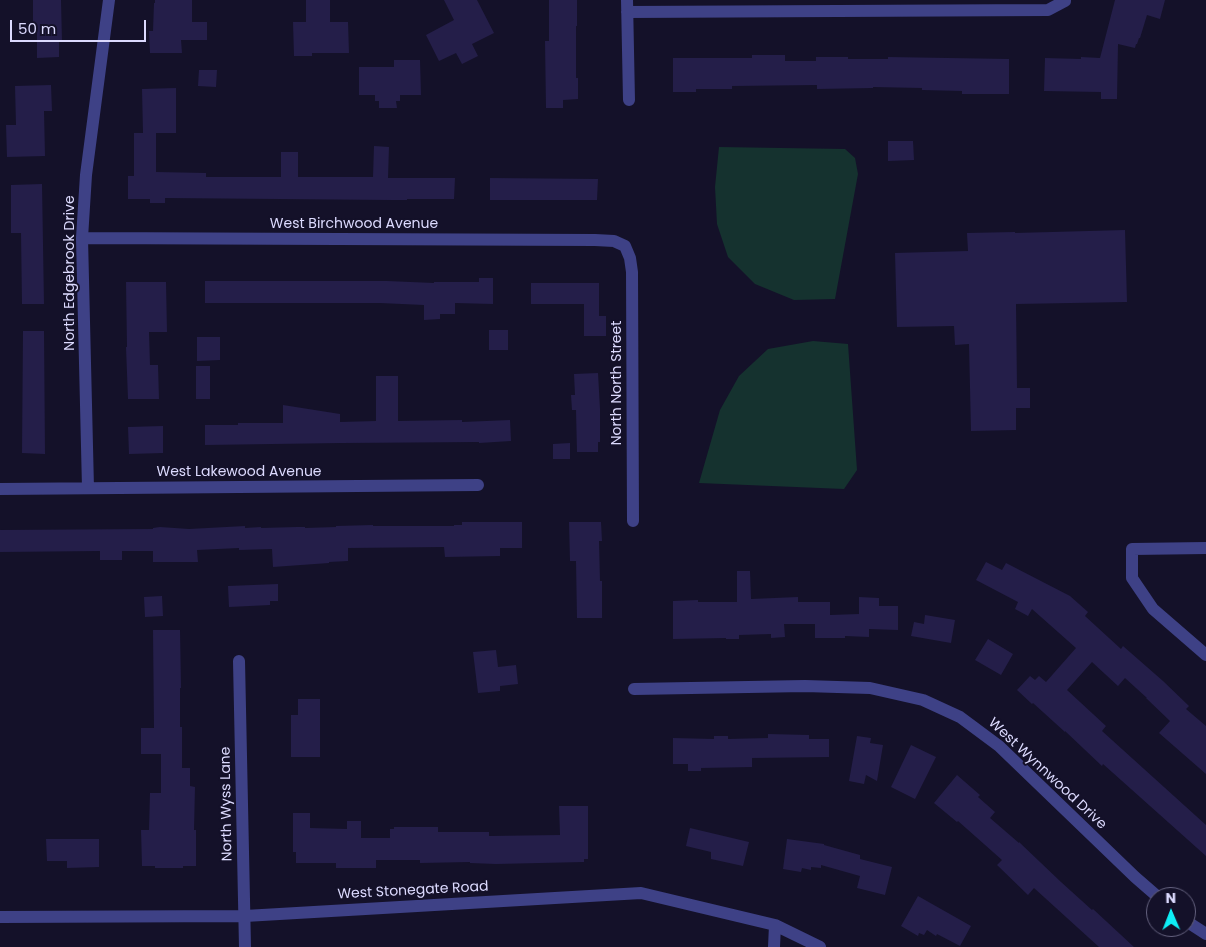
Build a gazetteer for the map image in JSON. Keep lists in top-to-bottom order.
{
  "streets": {
    "street": [
      "West Birchwood Avenue",
      "North Edgebrook Drive",
      "North North Street",
      "West Lakewood Avenue",
      "West Wynnwood Drive",
      "North Wyss Lane",
      "West Stonegate Road"
    ]
  },
  "crossings": [
    ["West Birchwood Avenue", "North Edgebrook Drive"],
    ["West Birchwood Avenue", "North North Street"],
    ["North Edgebrook Drive", "West Lakewood Avenue"],
    ["North Wyss Lane", "West Stonegate Road"]
  ],
  "scale_bar": "50 m",
  "north": "top"
}
